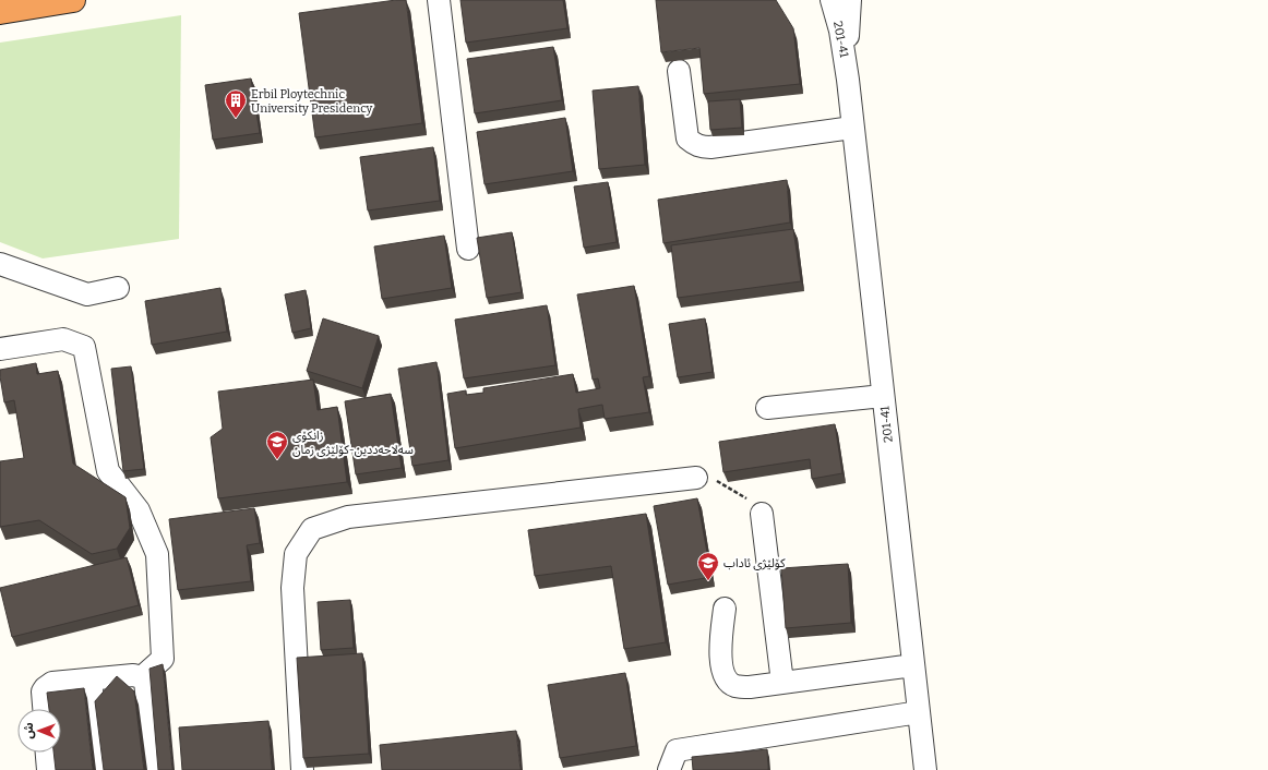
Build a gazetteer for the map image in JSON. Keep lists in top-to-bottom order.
{
  "streets": {
    "street": ["201-41"]
  },
  "places": {
    "building": ["Erbil Ploytechnic University Presidency"],
    "school or university": ["زانکۆی سەلاحەددین-کۆلێژی زمان", "کۆلێژی ئاداب"]
  },
  "north": "left"
}
